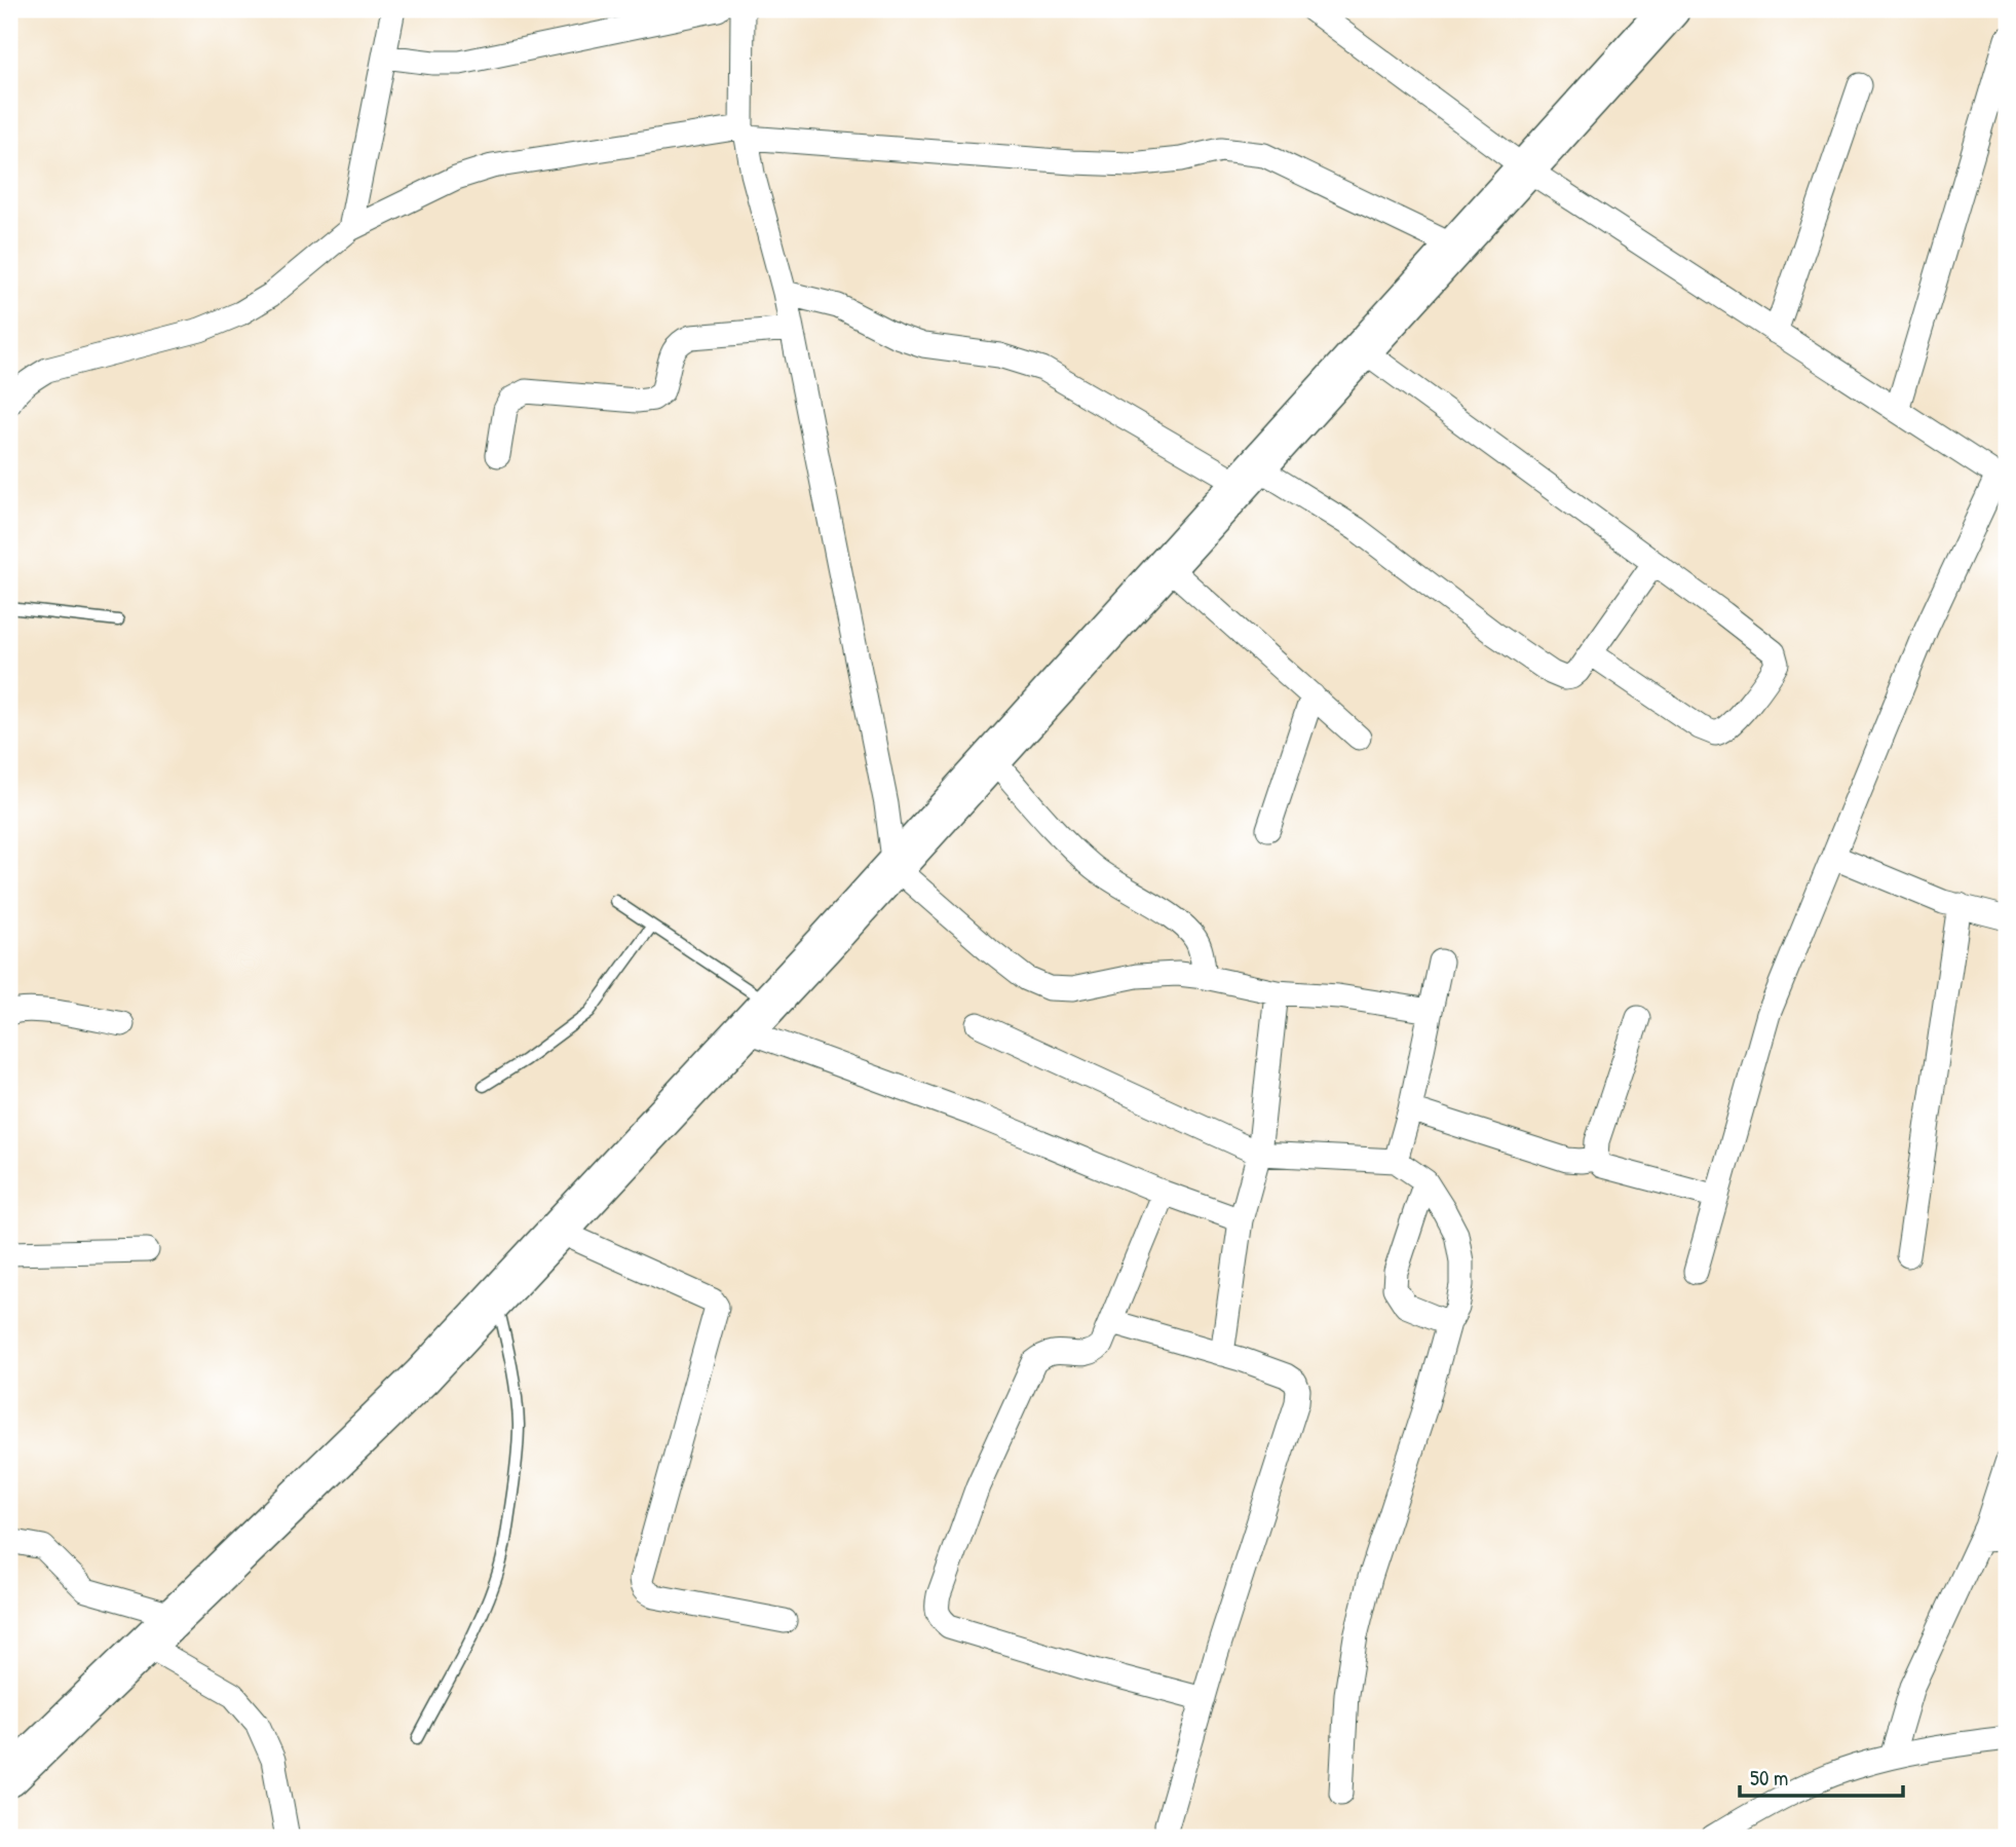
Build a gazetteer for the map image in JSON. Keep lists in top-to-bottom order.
{
  "scale_bar": "50 m"
}
